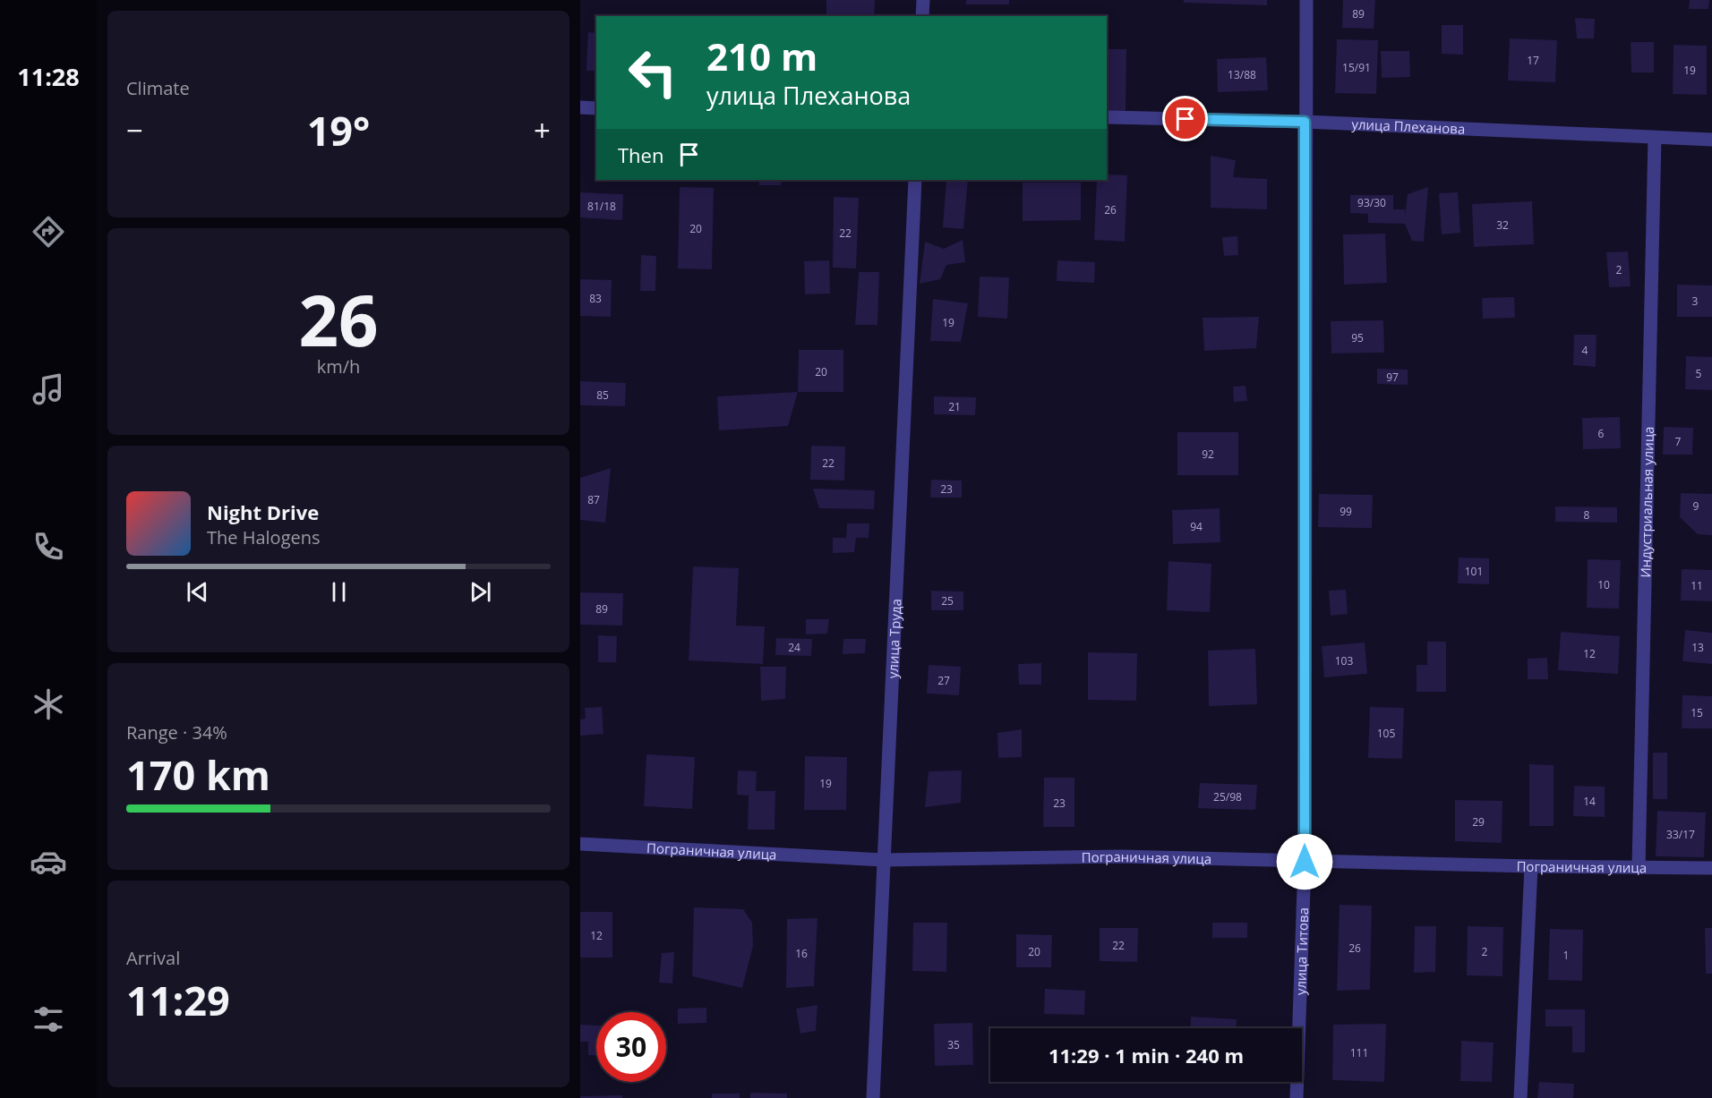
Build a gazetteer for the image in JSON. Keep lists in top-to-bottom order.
{
  "streets": {
    "street": [
      "улица Плеханова",
      "Индустриальная улица",
      "улица Труда",
      "Пограничная улица",
      "улица Титова"
    ]
  },
  "crossings": [
    ["улица Плеханова", "Индустриальная улица"],
    ["улица Плеханова", "улица Титова"],
    ["Индустриальная улица", "Пограничная улица"],
    ["улица Труда", "Пограничная улица"],
    ["Пограничная улица", "улица Титова"]
  ],
  "house_numbers": [
    "89",
    "17",
    "15/91",
    "19",
    "13/88",
    "93/30",
    "81/18",
    "26",
    "32",
    "20",
    "22",
    "2",
    "83",
    "3",
    "19",
    "95",
    "4",
    "20",
    "5",
    "97",
    "85",
    "21",
    "6",
    "7",
    "92",
    "22",
    "23",
    "87",
    "9",
    "99",
    "8",
    "94",
    "101",
    "10",
    "11",
    "25",
    "89",
    "24",
    "13",
    "12",
    "103",
    "27",
    "15",
    "105",
    "19",
    "25/98",
    "14",
    "23",
    "29",
    "33/17",
    "12",
    "22",
    "26",
    "20",
    "2",
    "16",
    "1",
    "35",
    "111"
  ],
  "page": {
    "tabs": "11:28",
    "tile": [
      "Climate",
      ["26", "km/h"],
      ["Range · 34%", "170 km"],
      ["Arrival", "11:29"]
    ],
    "turn": ["210 m", "улица Плеханова"],
    "heat": ["−", "19°", "+"],
    "then": "Then",
    "song": ["Night Drive", "The Halogens"],
    "limit": "30",
    "trip": "11:29 · 1 min · 240 m"
  }
}
